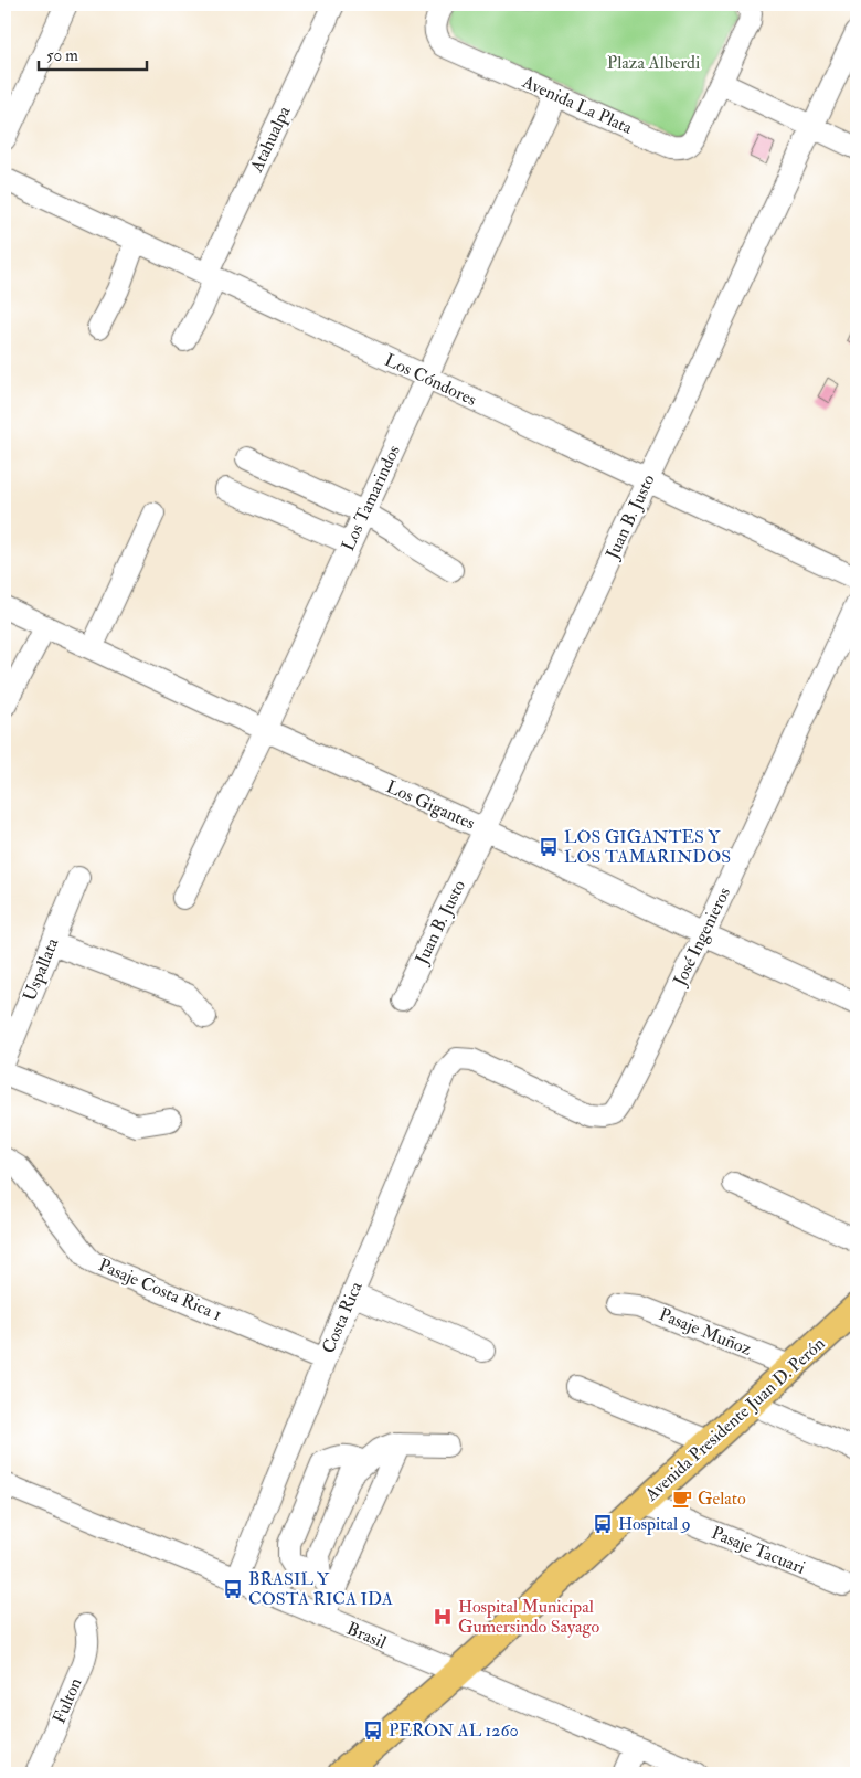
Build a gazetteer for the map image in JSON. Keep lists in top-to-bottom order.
{
  "streets": {
    "main road": ["Avenida Presidente Juan D. Perón"],
    "street": [
      "Avenida La Plata",
      "Atahualpa",
      "Los Cóndores",
      "Los Tamarindos",
      "Juan B. Justo",
      "Los Gigantes",
      "José Ingenieros",
      "Uspallata",
      "Pasaje Costa Rica 1",
      "Costa Rica",
      "Pasaje Muñoz",
      "Pasaje Tacuari",
      "Brasil",
      "Fulton"
    ]
  },
  "crossings": [
    ["Avenida La Plata", "Los Tamarindos"],
    ["Atahualpa", "Los Cóndores"],
    ["Los Cóndores", "Los Tamarindos"],
    ["Los Cóndores", "Juan B. Justo"],
    ["Los Tamarindos", "Los Gigantes"],
    ["Juan B. Justo", "Los Gigantes"],
    ["Los Gigantes", "José Ingenieros"],
    ["José Ingenieros", "Costa Rica"],
    ["Pasaje Costa Rica 1", "Costa Rica"],
    ["Costa Rica", "Brasil"],
    ["Pasaje Muñoz", "Avenida Presidente Juan D. Perón"],
    ["Avenida Presidente Juan D. Perón", "Pasaje Tacuari"],
    ["Avenida Presidente Juan D. Perón", "Brasil"]
  ],
  "parks": ["Plaza Alberdi"],
  "places": {
    "bus stop": [
      "LOS GIGANTES Y LOS TAMARINDOS",
      "Hospital 9",
      "BRASIL Y COSTA RICA IDA",
      "PERON AL 1260"
    ],
    "cafe": ["Gelato"],
    "hospital": ["Hospital Municipal Gumersindo Sayago"]
  },
  "scale_bar": "50 m"
}
